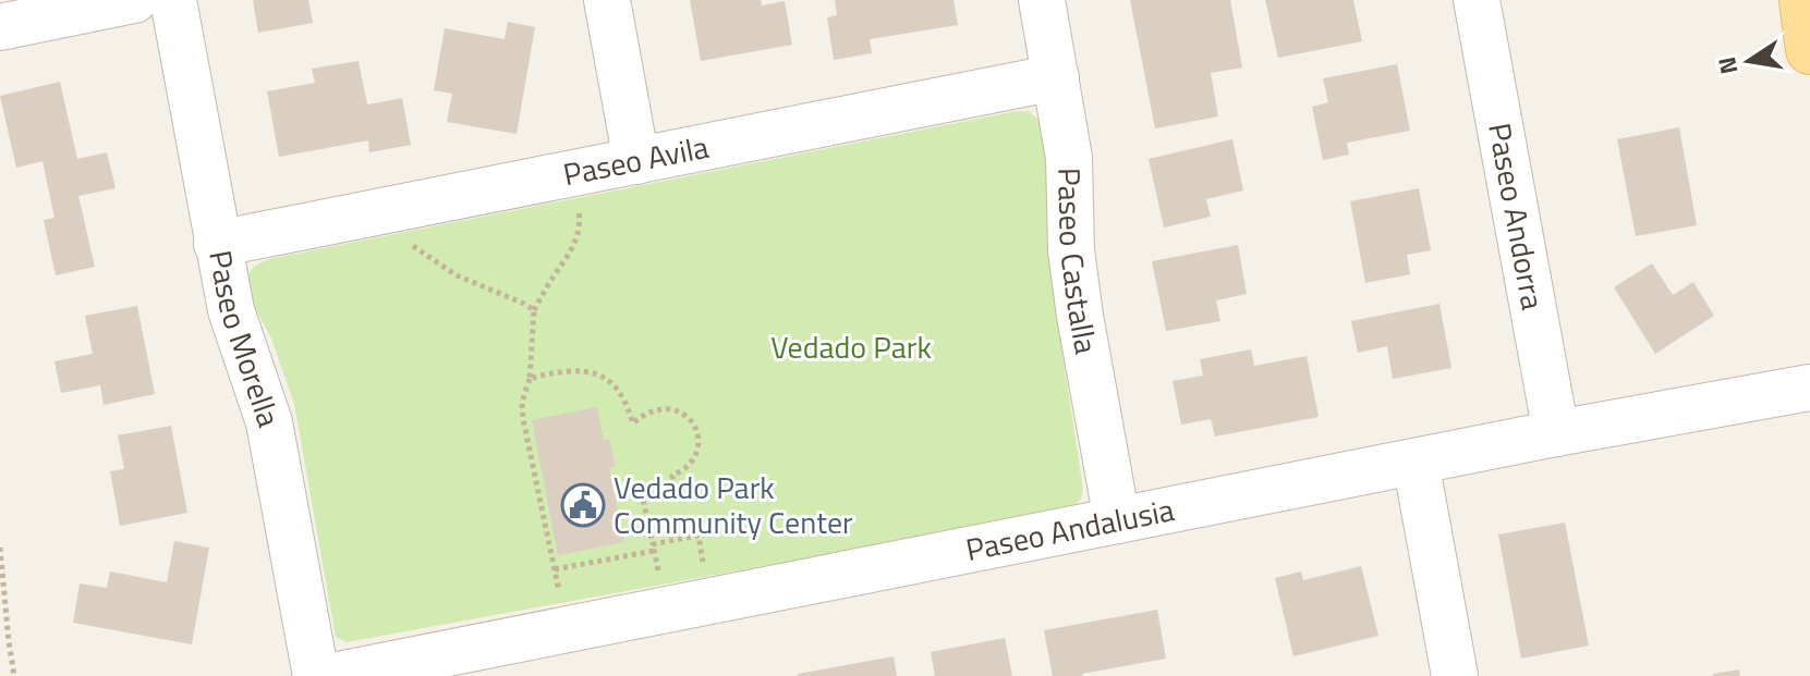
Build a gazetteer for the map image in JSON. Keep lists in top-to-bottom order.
{
  "streets": {
    "street": [
      "Paseo Avila",
      "Paseo Andorra",
      "Paseo Castalla",
      "Paseo Morella",
      "Paseo Andalusia"
    ]
  },
  "crossings": [
    ["Paseo Avila", "Paseo Castalla"],
    ["Paseo Avila", "Paseo Morella"],
    ["Paseo Andorra", "Paseo Andalusia"],
    ["Paseo Castalla", "Paseo Andalusia"]
  ],
  "parks": ["Vedado Park"],
  "places": {
    "public building": ["Vedado Park Community Center"]
  },
  "north": "left"
}
